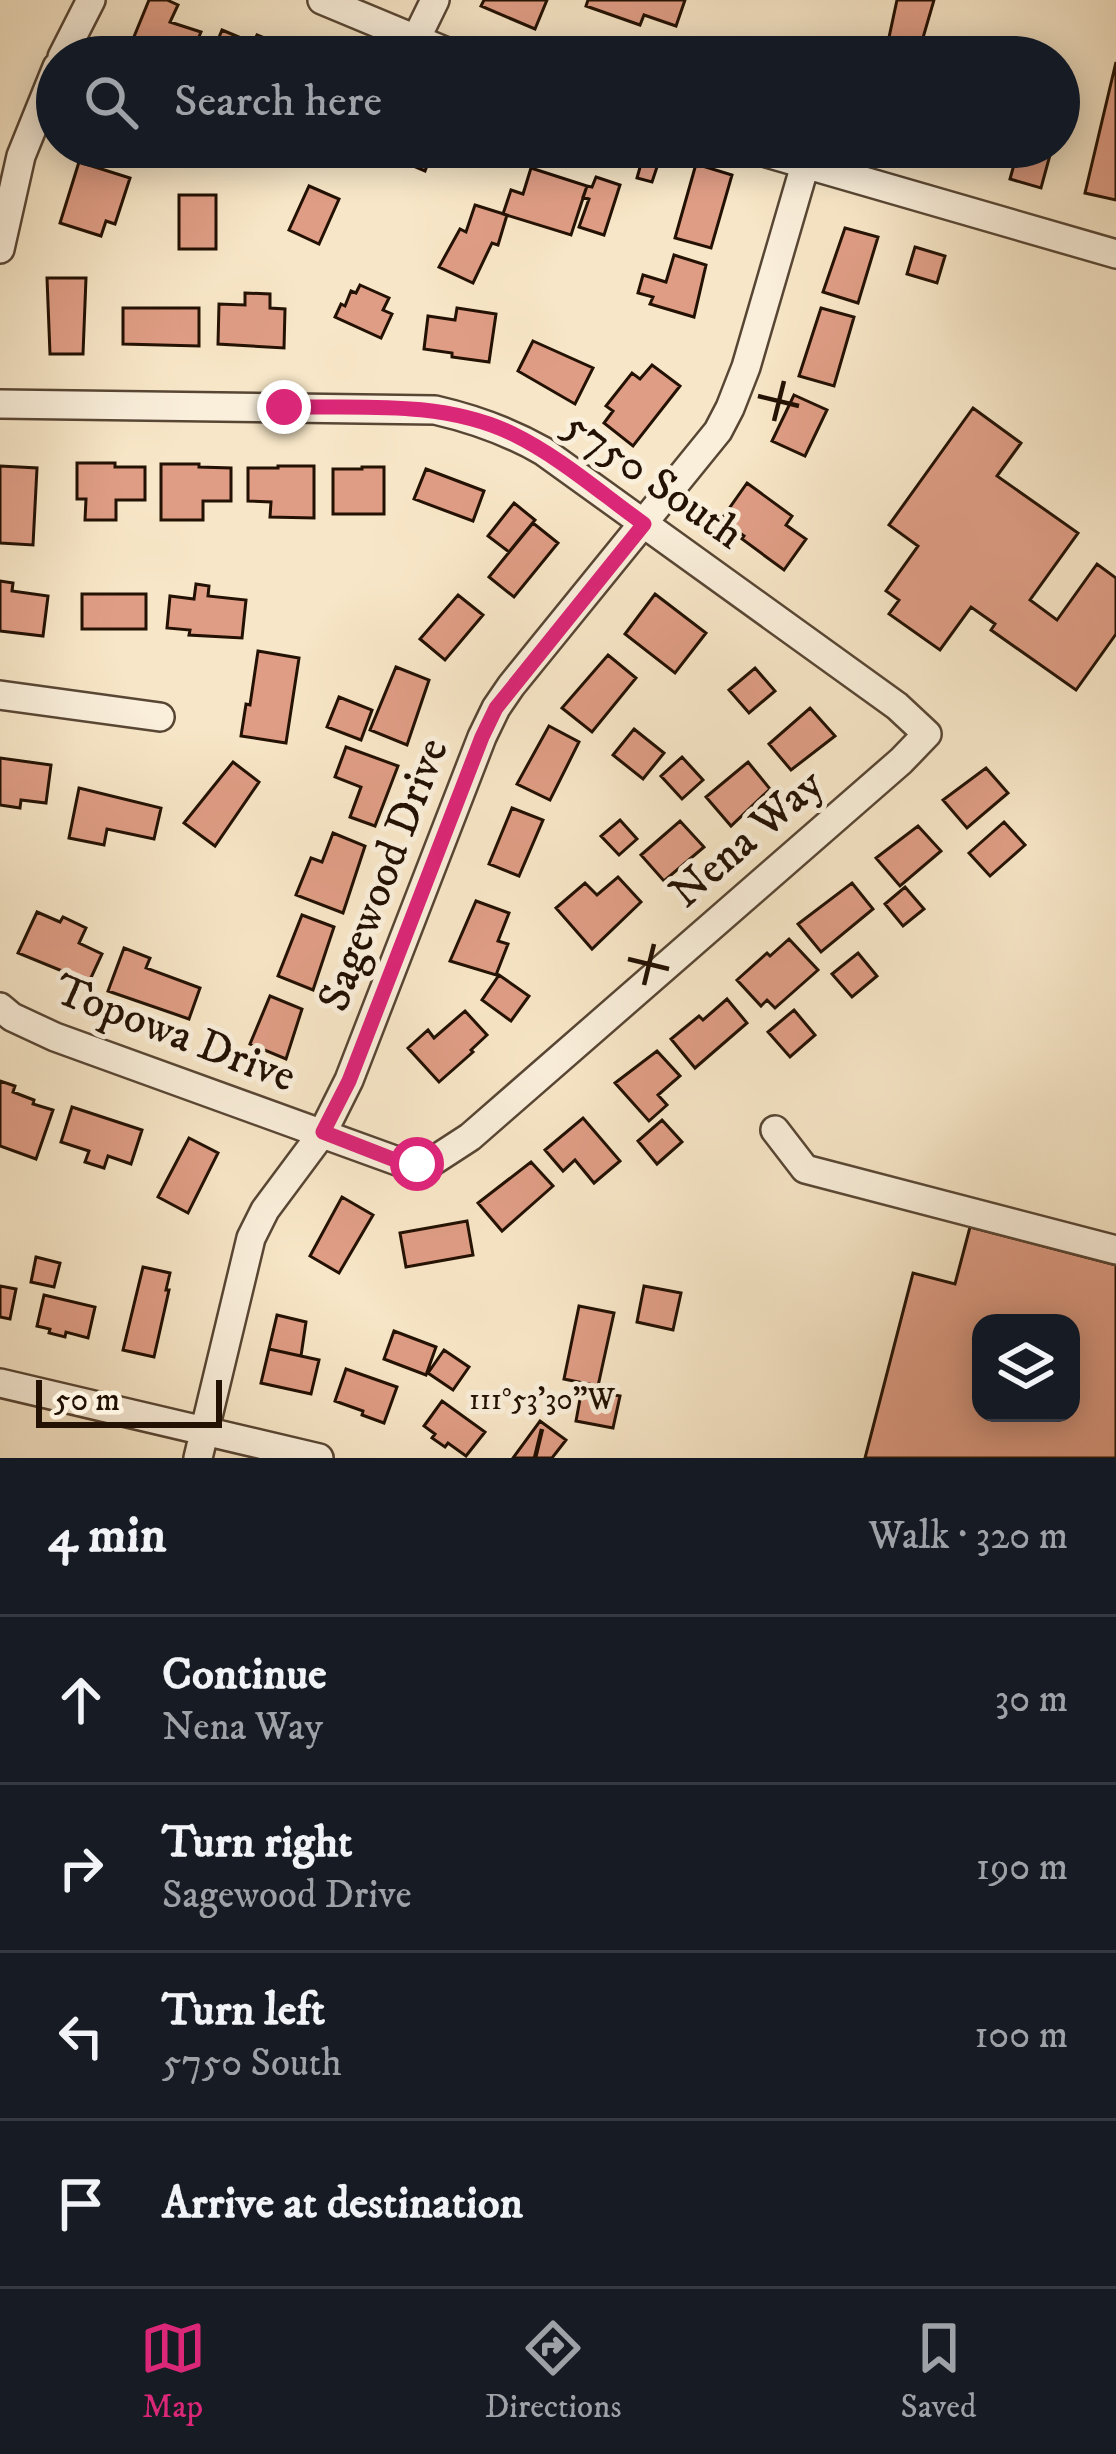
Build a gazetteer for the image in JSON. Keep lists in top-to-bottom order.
{
  "streets": {
    "street": [
      "5750 South",
      "Nena Way",
      "Sagewood Drive",
      "Topowa Drive"
    ]
  },
  "crossings": [
    ["5750 South", "Nena Way"],
    ["5750 South", "Sagewood Drive"],
    ["Nena Way", "Sagewood Drive"],
    ["Nena Way", "Topowa Drive"],
    ["Sagewood Drive", "Topowa Drive"]
  ],
  "scale_bar": "50 m",
  "page": {
    "search": "Search here",
    "scale": "50 m",
    "heading": ["4 min", "Walk · 320 m"],
    "list": [
      ["Continue", "Nena Way", "30 m"],
      ["Turn right", "Sagewood Drive", "190 m"],
      ["Turn left", "5750 South", "100 m"],
      "Arrive at destination"
    ],
    "nav": ["Map", "Directions", "Saved"]
  },
  "coordinates": ["111°53'30\"W"]
}
